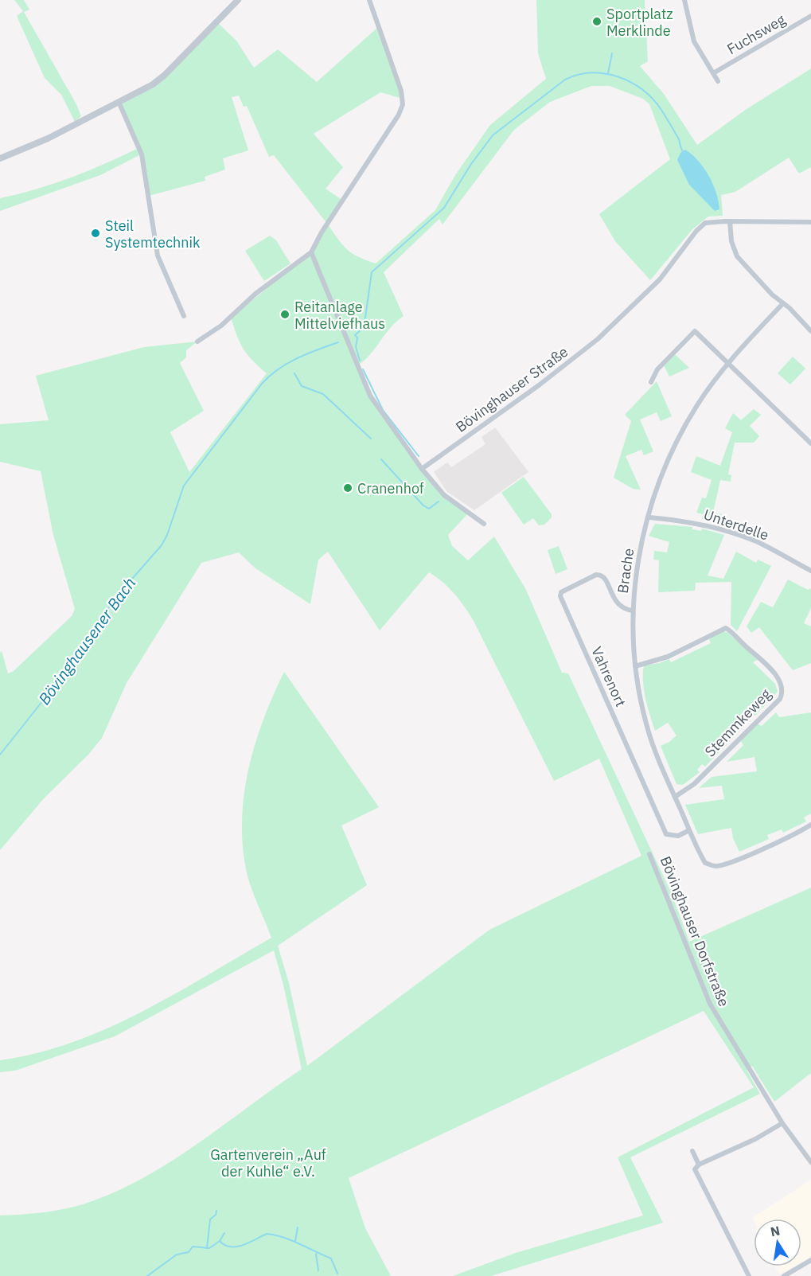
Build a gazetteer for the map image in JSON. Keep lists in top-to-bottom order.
{
  "streets": {
    "street": [
      "Fuchsweg",
      "Bövinghauser Straße",
      "Unterdelle",
      "Brache",
      "Vahrenort",
      "Stemmkeweg",
      "Bövinghauser Dorfstraße"
    ]
  },
  "crossings": [
    ["Unterdelle", "Brache"],
    ["Brache", "Vahrenort"],
    ["Brache", "Stemmkeweg"]
  ],
  "water": ["Bövinghausener Bach"],
  "parks": ["Gartenverein „Auf der Kuhle“ e.V."],
  "places": [
    "Sportplatz Merklinde",
    "Steil Systemtechnik",
    "Reitanlage Mittelviefhaus",
    "Cranenhof"
  ],
  "north": "top"
}
